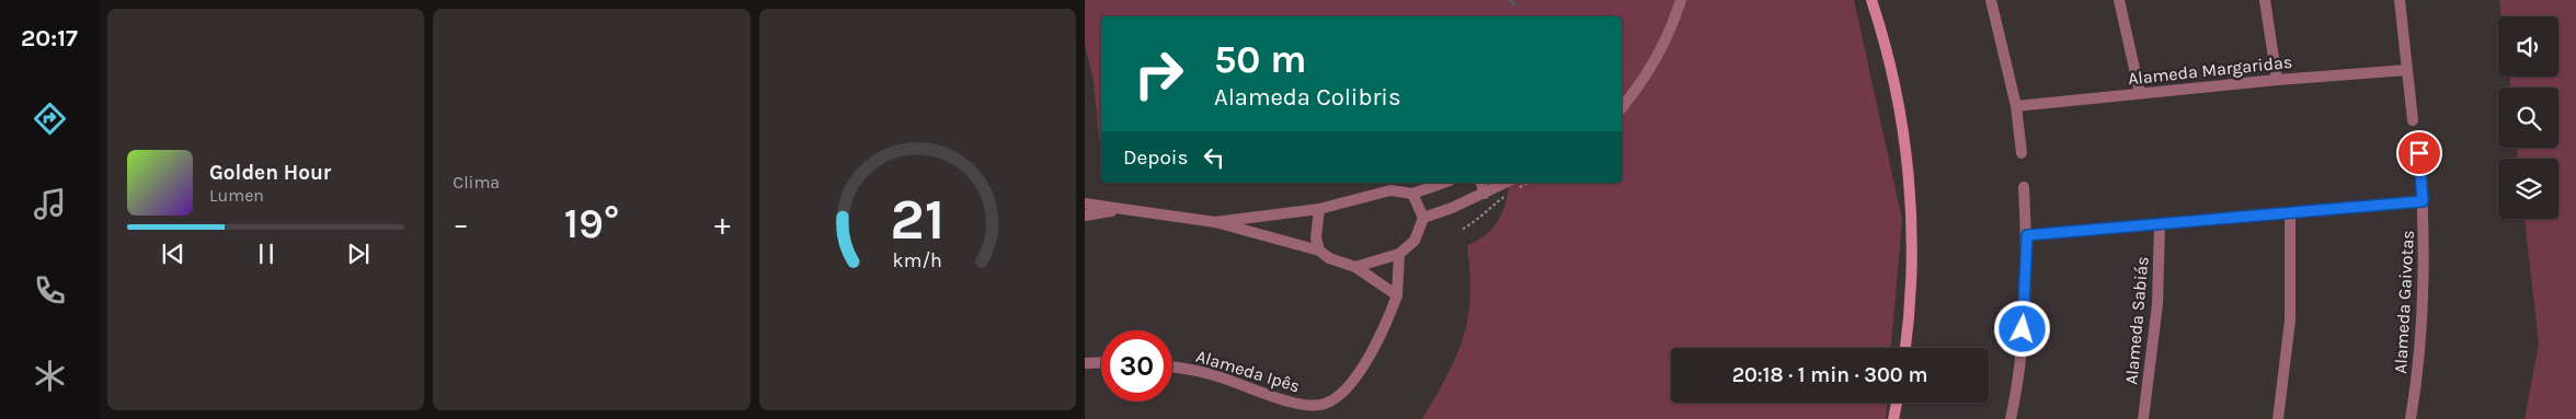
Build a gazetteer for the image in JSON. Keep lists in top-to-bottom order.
{
  "streets": {
    "street": [
      "Alameda Margaridas",
      "Alameda Gaivotas",
      "Alameda Sabiás",
      "Alameda Ipês"
    ]
  },
  "page": {
    "tabs": "20:17",
    "tile": "Clima",
    "turn": ["50 m", "Alameda Colibris"],
    "then": "Depois",
    "song": ["Golden Hour", "Lumen"],
    "heat": ["−", "19°", "+"],
    "limit": "30",
    "trip": "20:18 · 1 min · 300 m",
    "gauge": ["21", "km/h"]
  }
}
